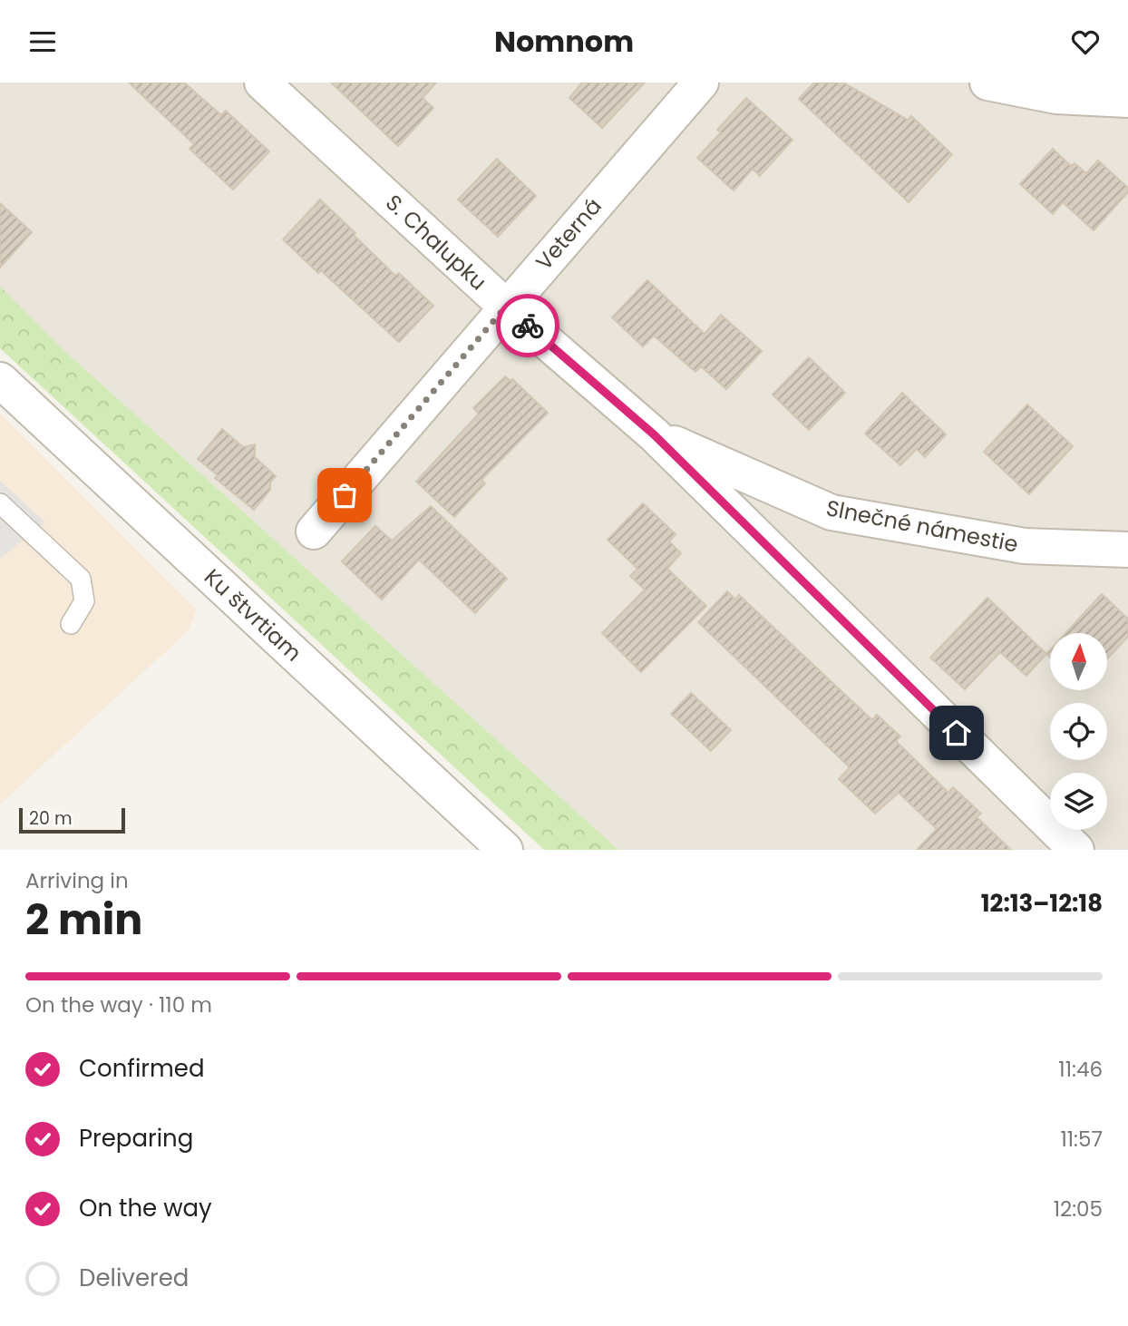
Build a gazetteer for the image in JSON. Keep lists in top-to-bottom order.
{
  "streets": {
    "street": [
      "Veterná",
      "S. Chalupku",
      "Slnečné námestie",
      "Ku štvrtiam"
    ]
  },
  "crossings": [
    ["Veterná", "S. Chalupku"],
    ["S. Chalupku", "Slnečné námestie"]
  ],
  "scale_bar": "20 m",
  "north": "top",
  "page": {
    "header": "Nomnom",
    "scale": "20 m",
    "heading": ["2 min", "Arriving in", "12:13–12:18"],
    "bar": "On the way · 110 m",
    "list": [
      ["Confirmed", "11:46"],
      ["Preparing", "11:57"],
      ["On the way", "12:05"],
      "Delivered"
    ]
  }
}
